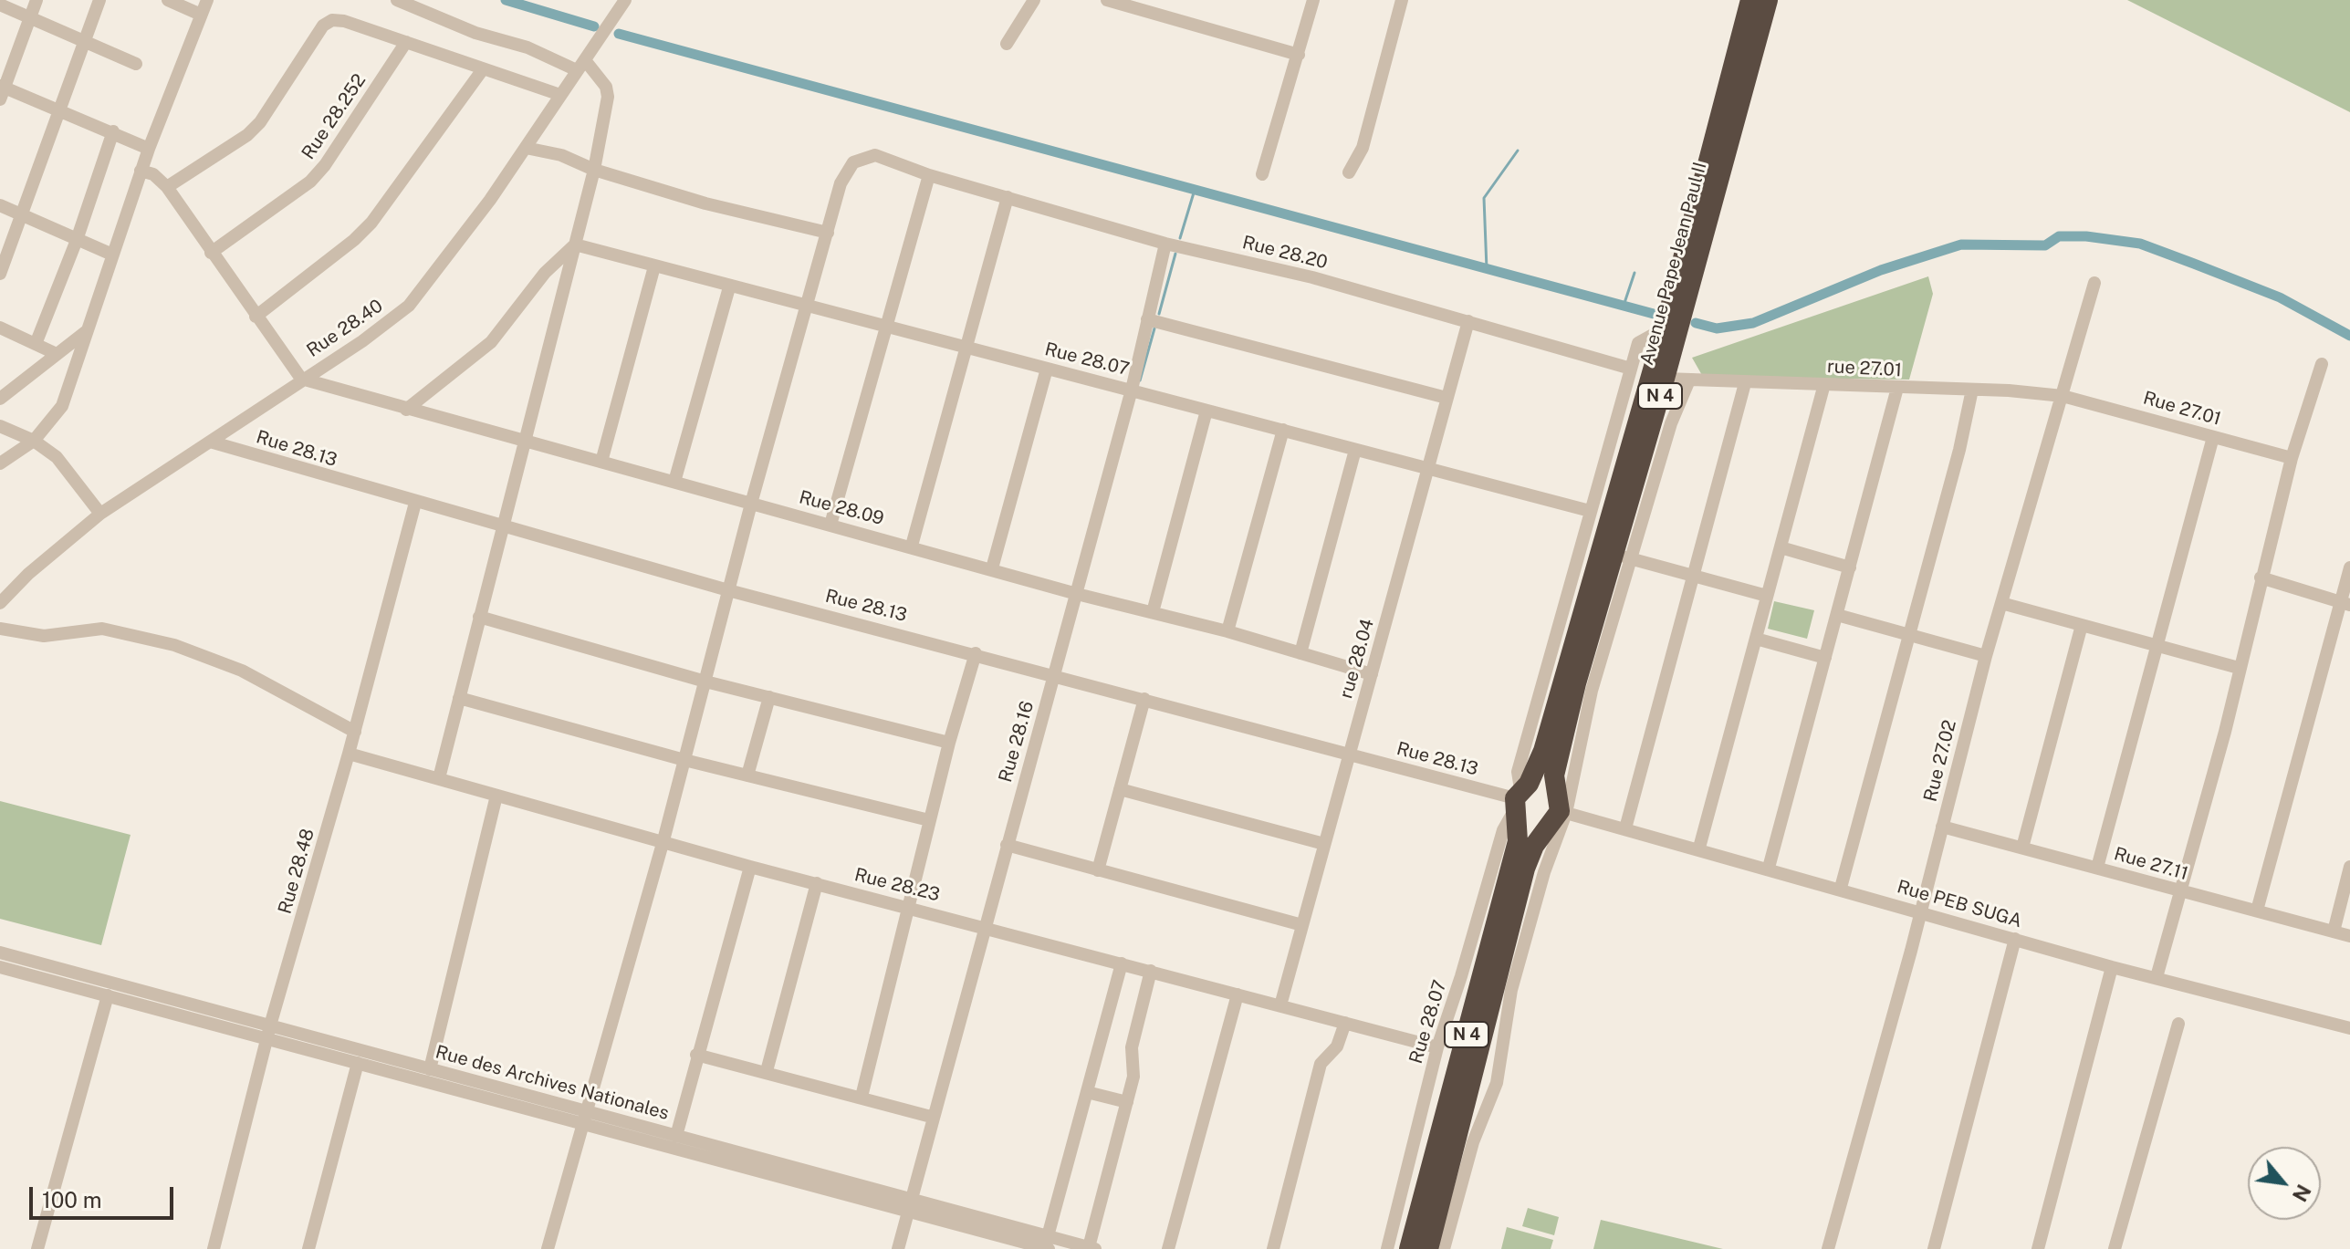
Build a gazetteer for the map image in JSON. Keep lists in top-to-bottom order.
{
  "streets": {
    "highway": ["Avenue Pape Jean Paul II", "N 4"],
    "street": [
      "Rue 28.252",
      "Rue 28.20",
      "Rue 28.40",
      "Rue 28.07",
      "rue 27.01",
      "Rue 27.01",
      "Rue 28.13",
      "Rue 28.09",
      "rue 28.04",
      "Rue 28.16",
      "Rue 27.02",
      "Rue 27.11",
      "Rue 28.48",
      "Rue 28.23",
      "Rue PEB SUGA",
      "Rue des Archives Nationales"
    ]
  },
  "crossings": [
    ["Rue 28.20", "Rue 28.07"],
    ["Rue 28.20", "rue 28.04"],
    ["Rue 28.20", "Rue 28.16"],
    ["Avenue Pape Jean Paul II", "Rue 28.07"],
    ["Avenue Pape Jean Paul II", "rue 27.01"],
    ["Avenue Pape Jean Paul II", "Rue 28.13"],
    ["Avenue Pape Jean Paul II", "Rue PEB SUGA"],
    ["Rue 28.40", "Rue 28.13"],
    ["Rue 28.40", "Rue 28.09"],
    ["Rue 28.07", "Rue 28.13"],
    ["Rue 28.07", "rue 28.04"],
    ["Rue 28.07", "Rue 28.16"],
    ["Rue 28.07", "Rue 28.23"],
    ["rue 27.01", "Rue 27.01"],
    ["rue 27.01", "Rue 27.02"],
    ["Rue 27.01", "Rue 27.02"],
    ["Rue 28.13", "rue 28.04"],
    ["Rue 28.13", "Rue 28.16"],
    ["Rue 28.13", "Rue 28.48"],
    ["Rue 28.09", "rue 28.04"],
    ["Rue 28.09", "Rue 28.16"],
    ["rue 28.04", "Rue 28.23"],
    ["Rue 28.16", "Rue 28.23"],
    ["Rue 28.16", "Rue des Archives Nationales"],
    ["Rue 27.02", "Rue 27.11"],
    ["Rue 27.02", "Rue PEB SUGA"],
    ["Rue 28.48", "Rue 28.23"],
    ["Rue 28.48", "Rue des Archives Nationales"]
  ],
  "scale_bar": "100 m",
  "north": "bottom right"
}
